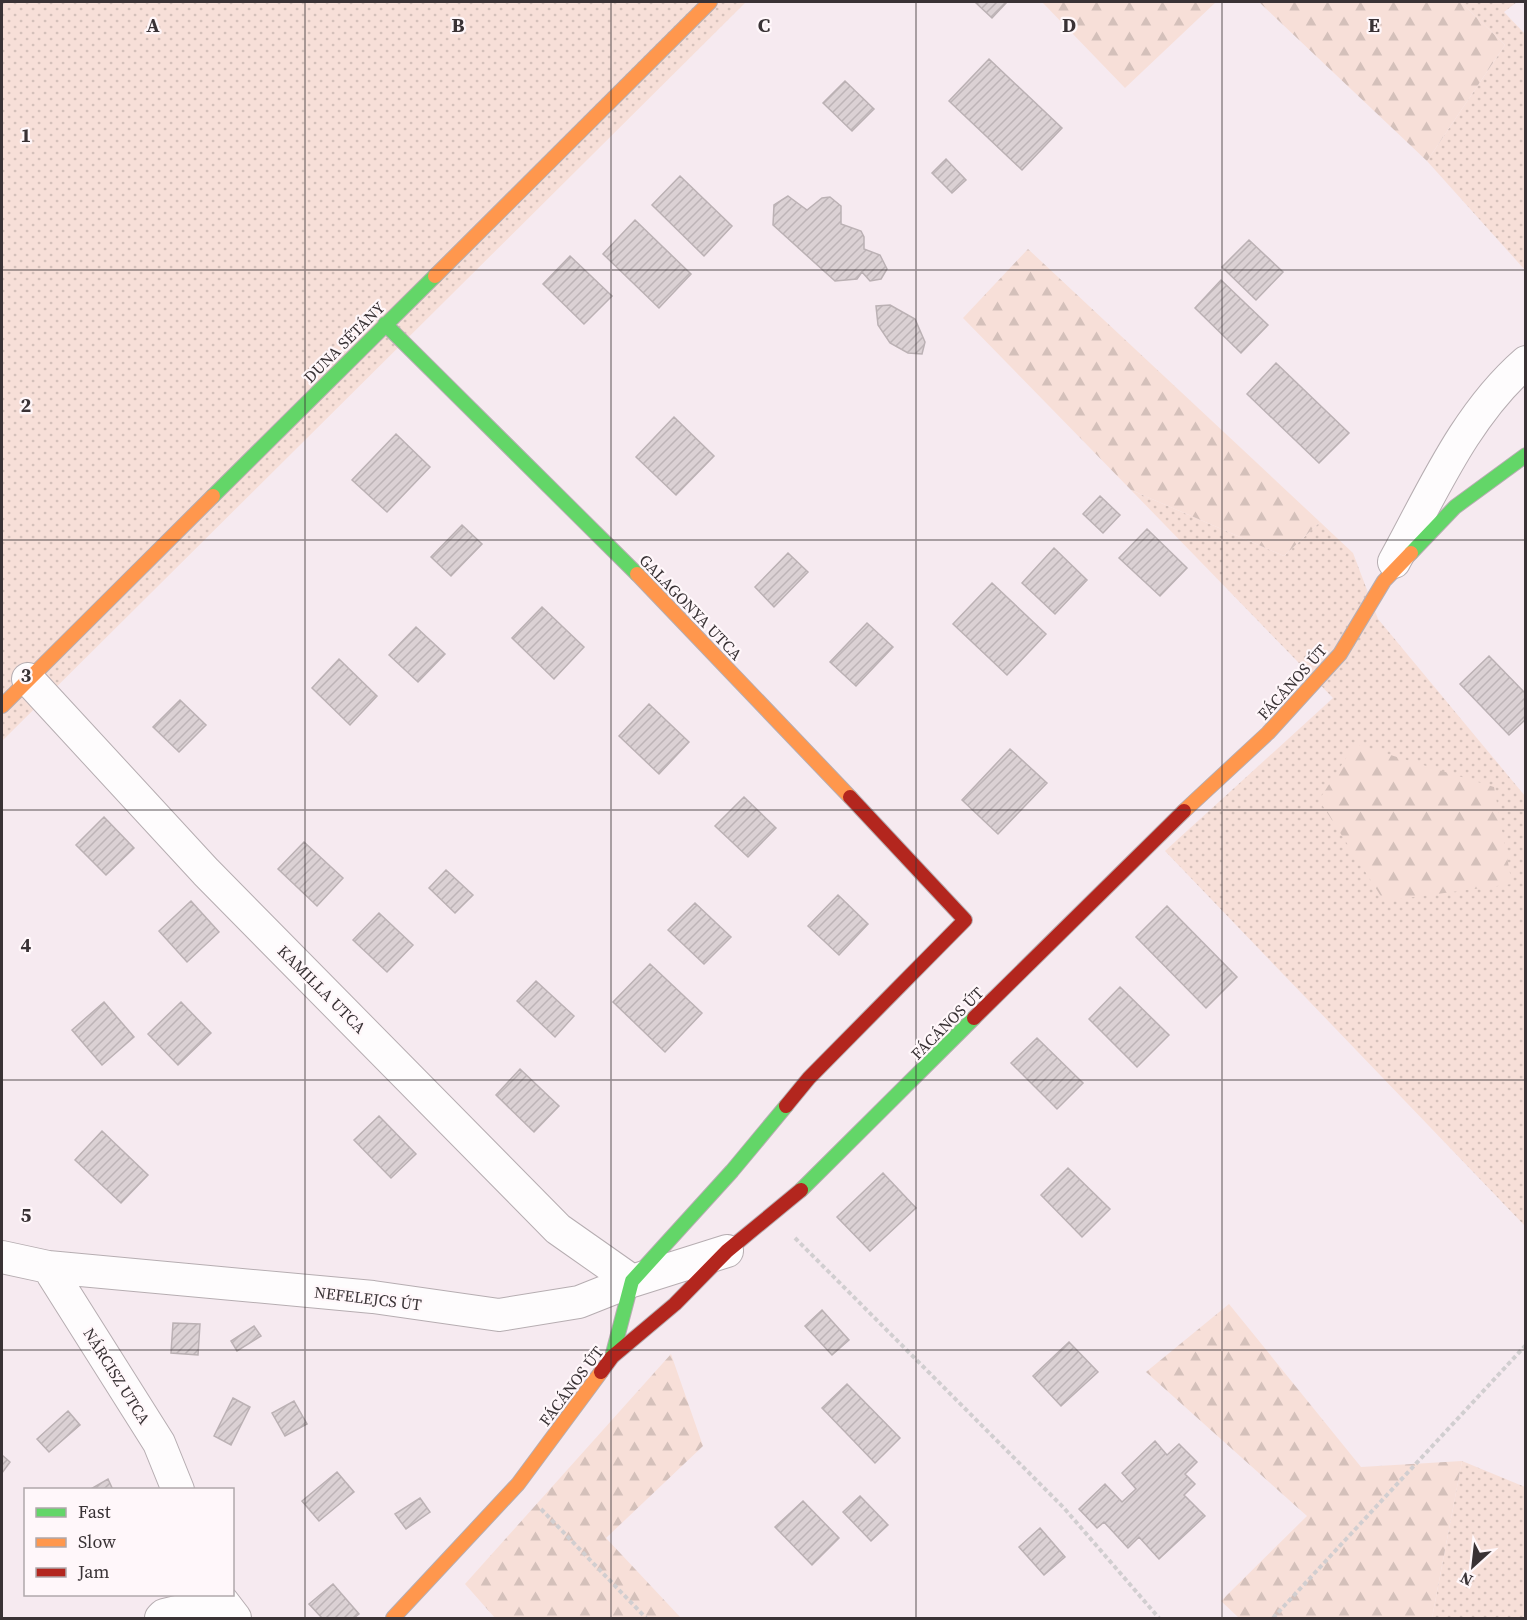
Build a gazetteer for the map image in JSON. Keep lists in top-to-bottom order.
{
  "streets": {
    "street": [
      "DUNA SÉTÁNY",
      "GALAGONYA UTCA",
      "FÁCÁNOS ÚT",
      "KAMILLA UTCA",
      "NEFELEJCS ÚT",
      "NÁRCISZ UTCA"
    ]
  },
  "crossings": [
    ["DUNA SÉTÁNY", "GALAGONYA UTCA"],
    ["DUNA SÉTÁNY", "KAMILLA UTCA"],
    ["GALAGONYA UTCA", "KAMILLA UTCA"],
    ["GALAGONYA UTCA", "NEFELEJCS ÚT"],
    ["FÁCÁNOS ÚT", "NEFELEJCS ÚT"],
    ["KAMILLA UTCA", "NEFELEJCS ÚT"],
    ["NEFELEJCS ÚT", "NÁRCISZ UTCA"]
  ],
  "legend": ["Fast", "Slow", "Jam"],
  "north": "bottom left",
  "grid": {
    "columns": [
      "A",
      "B",
      "C",
      "D",
      "E"
    ],
    "rows": [
      "1",
      "2",
      "3",
      "4",
      "5"
    ]
  }
}
